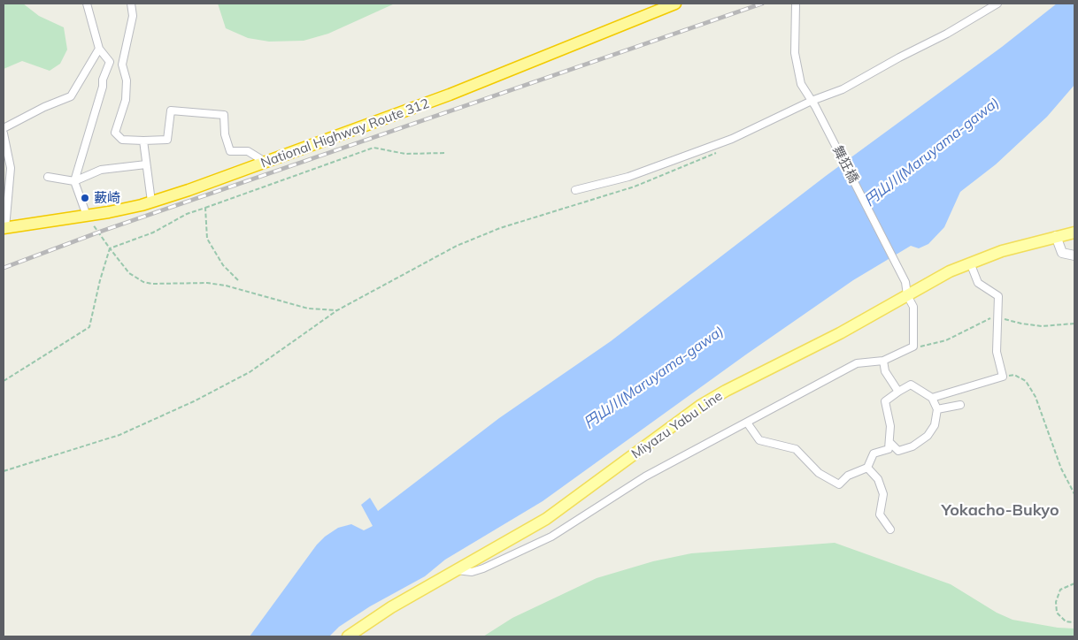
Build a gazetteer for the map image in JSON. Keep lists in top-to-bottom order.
{
  "streets": {
    "highway": ["National Highway Route 312"],
    "main road": ["Miyazu Yabu Line"],
    "street": ["舞狂橋"]
  },
  "crossings": [
    ["舞狂橋", "Miyazu Yabu Line"]
  ],
  "districts": ["Yokacho-Bukyo"],
  "water": ["円山川(Maruyama-gawa)"],
  "places": ["藪崎"]
}
